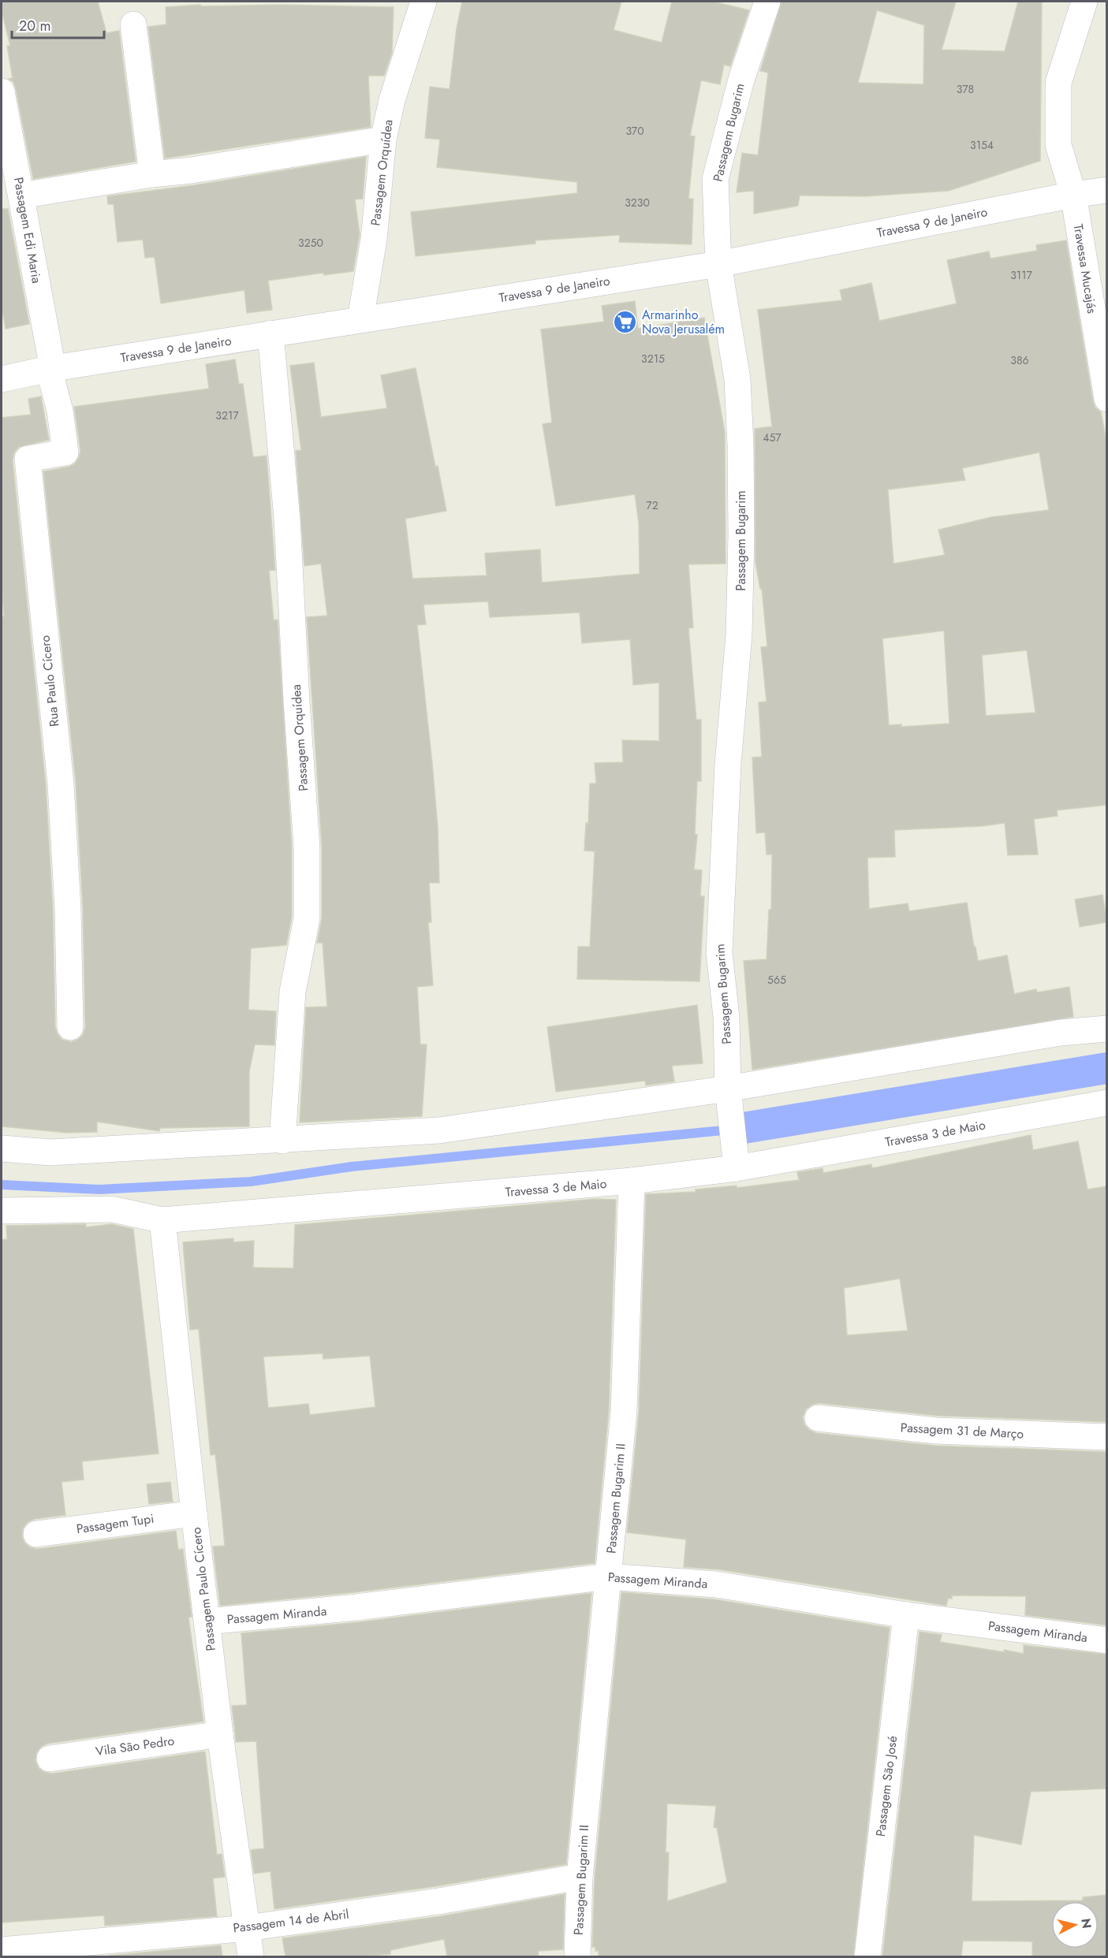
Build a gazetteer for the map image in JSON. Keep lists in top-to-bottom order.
{
  "streets": {
    "street": [
      "Passagem Bugarim",
      "Passagem Orquídea",
      "Travessa 9 de Janeiro",
      "Passagem Edi Maria",
      "Travessa Mucajás",
      "Rua Paulo Cícero",
      "Travessa 3 de Maio",
      "Passagem 31 de Março",
      "Passagem Bugarim II",
      "Passagem Tupi",
      "Passagem Miranda",
      "Passagem Paulo Cícero",
      "Vila São Pedro",
      "Passagem São José",
      "Passagem 14 de Abril"
    ]
  },
  "crossings": [
    ["Passagem Bugarim", "Travessa 9 de Janeiro"],
    ["Passagem Bugarim", "Travessa 3 de Maio"],
    ["Passagem Orquídea", "Travessa 9 de Janeiro"],
    ["Travessa 9 de Janeiro", "Passagem Edi Maria"],
    ["Travessa 9 de Janeiro", "Travessa Mucajás"],
    ["Travessa 9 de Janeiro", "Rua Paulo Cícero"],
    ["Passagem Edi Maria", "Rua Paulo Cícero"],
    ["Travessa 3 de Maio", "Passagem Bugarim II"],
    ["Travessa 3 de Maio", "Passagem Paulo Cícero"],
    ["Passagem Bugarim II", "Passagem Miranda"],
    ["Passagem Bugarim II", "Passagem 14 de Abril"],
    ["Passagem Tupi", "Passagem Paulo Cícero"],
    ["Passagem Miranda", "Passagem Paulo Cícero"],
    ["Passagem Miranda", "Passagem São José"],
    ["Passagem Paulo Cícero", "Vila São Pedro"],
    ["Passagem Paulo Cícero", "Passagem 14 de Abril"]
  ],
  "places": {
    "supermarket": ["Armarinho Nova Jerusalém"]
  },
  "house_numbers": [
    "378",
    "370",
    "3154",
    "3230",
    "3250",
    "3117",
    "3215",
    "386",
    "3217",
    "457",
    "72",
    "565"
  ],
  "scale_bar": "20 m",
  "north": "right"
}
